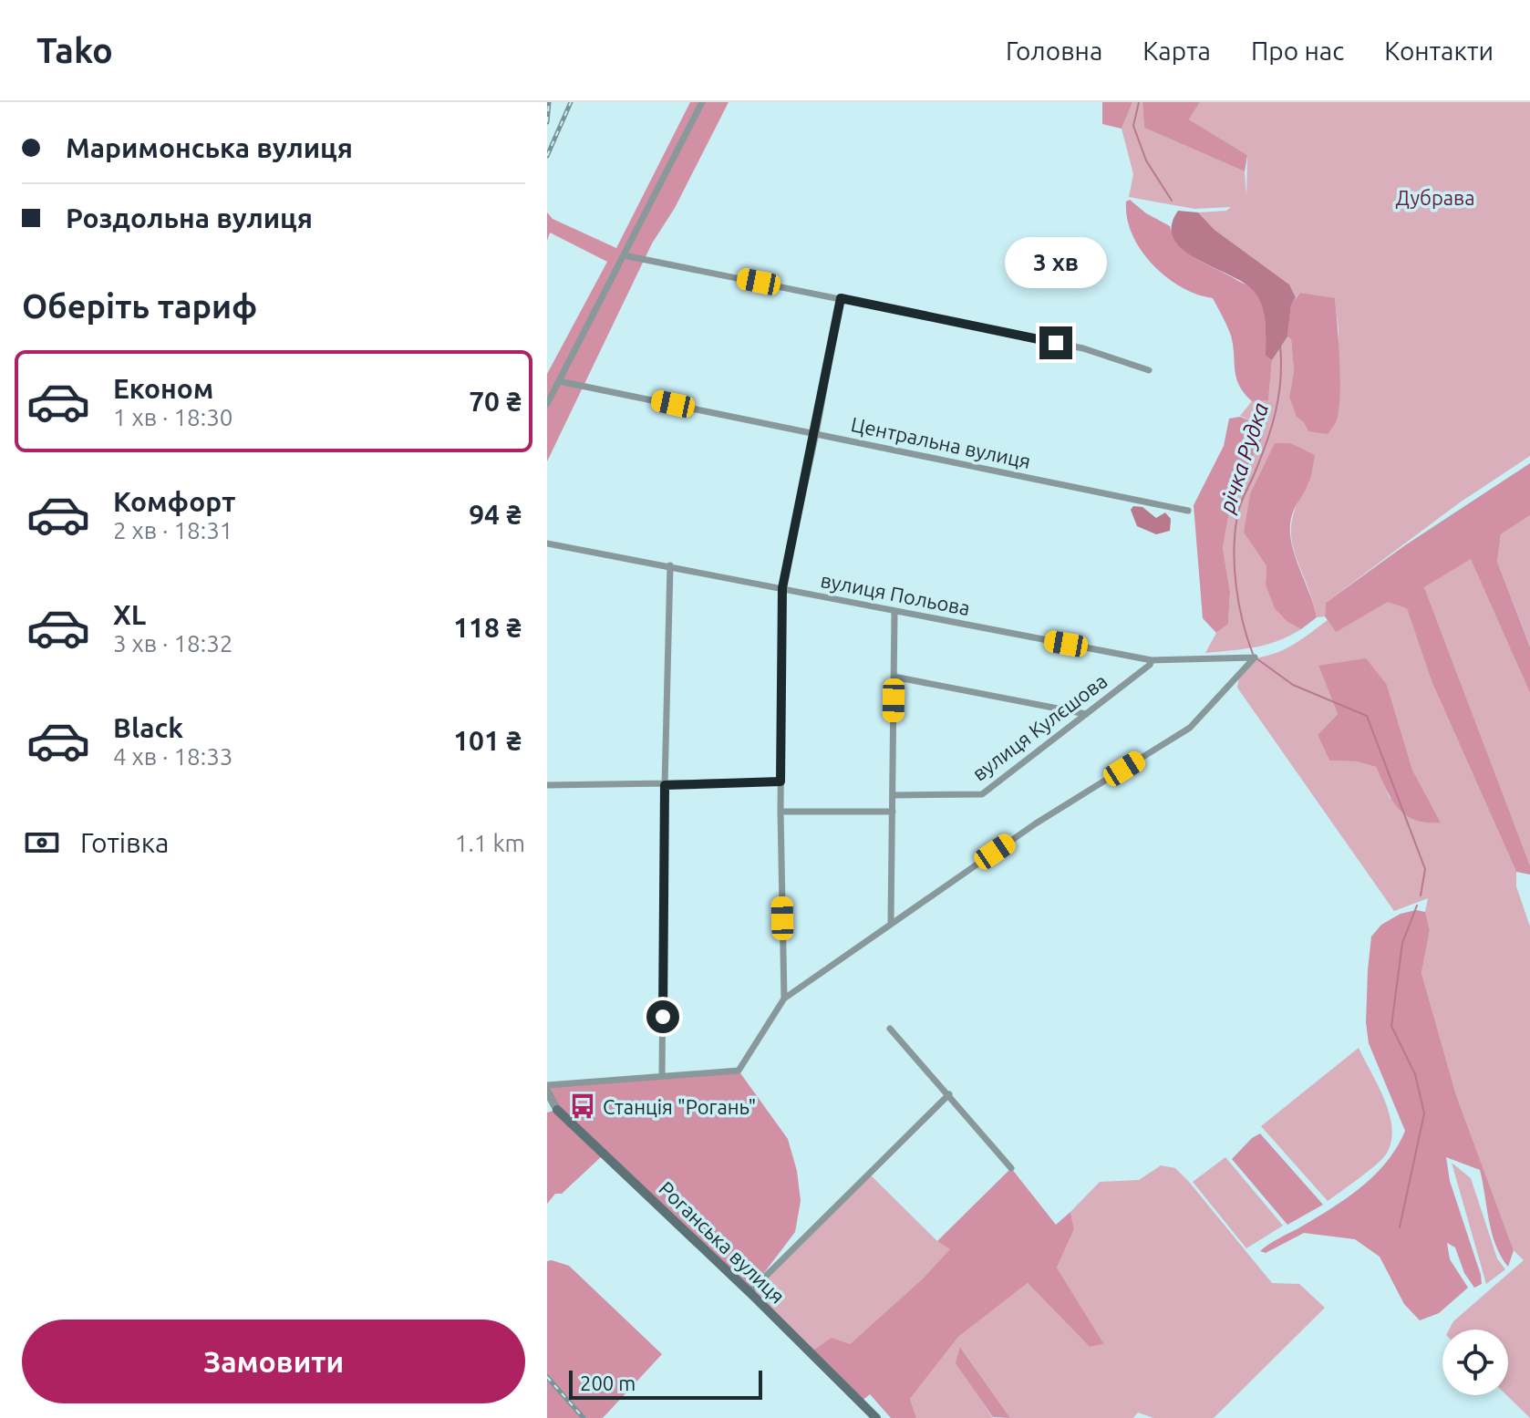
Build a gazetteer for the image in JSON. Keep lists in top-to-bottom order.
{
  "streets": {
    "main road": ["Роганська вулиця"],
    "street": ["Центральна вулиця", "вулиця Польова", "вулиця Кулєшова"]
  },
  "crossings": [
    ["вулиця Польова", "вулиця Кулєшова"]
  ],
  "water": ["річка Рудка"],
  "parks": ["Дубрава"],
  "places": {
    "bus stop": ["Станція \"Рогань\""]
  },
  "scale_bar": "200 m",
  "page": {
    "header": "Tako",
    "nav": [
      "Головна",
      "Карта",
      "Про нас",
      "Контакти"
    ],
    "banner": ["Маримонська вулиця", "Роздольна вулиця"],
    "bubble": "3 хв",
    "heading": "Оберіть тариф",
    "list": [
      {
        "name": "Економ",
        "note": "1 хв · 18:30",
        "value": "70 ₴"
      },
      {
        "name": "Комфорт",
        "note": "2 хв · 18:31",
        "value": "94 ₴"
      },
      {
        "name": "XL",
        "note": "3 хв · 18:32",
        "value": "118 ₴"
      },
      {
        "name": "Black",
        "note": "4 хв · 18:33",
        "value": "101 ₴"
      }
    ],
    "pay": ["Готівка", "1.1 km"],
    "buttons": "Замовити",
    "scale": "200 m"
  }
}
